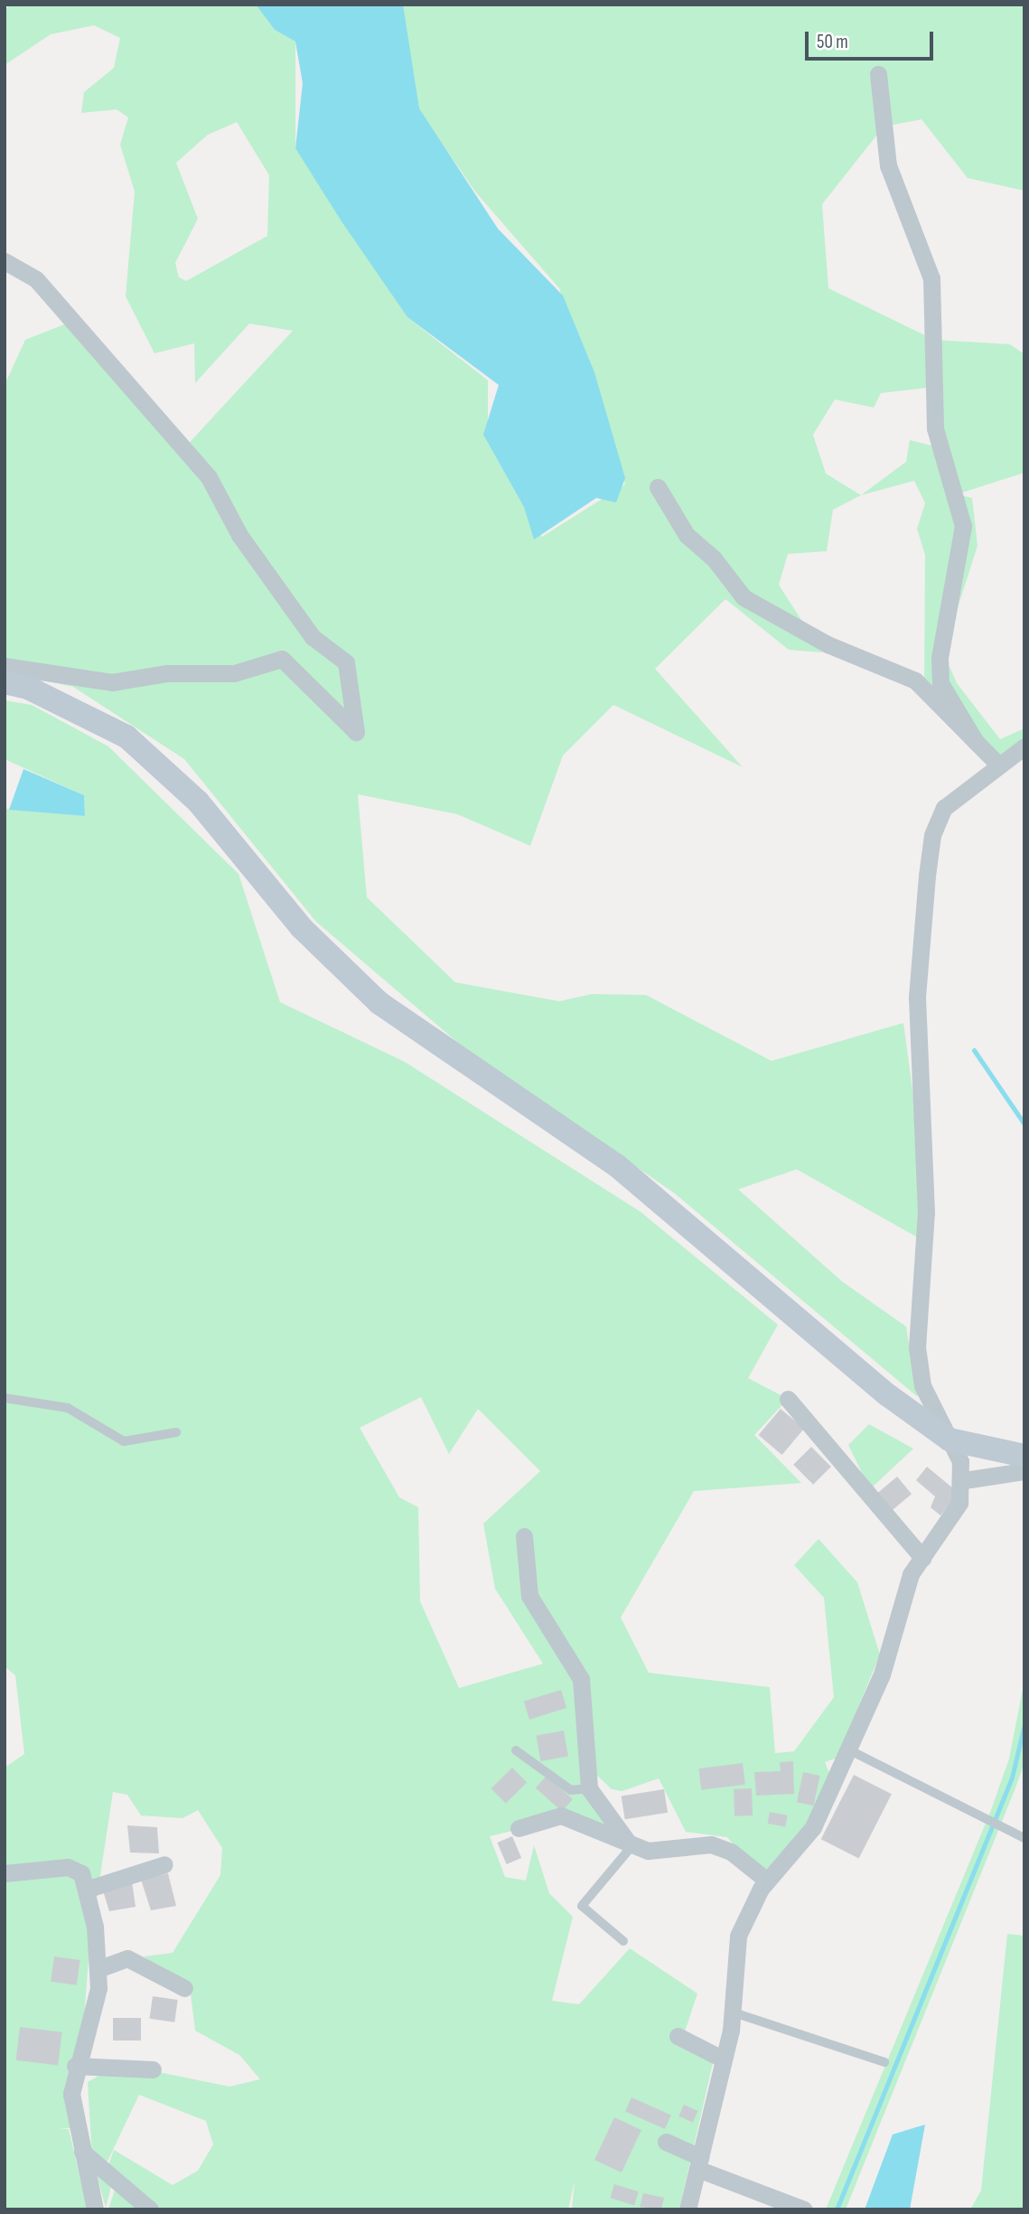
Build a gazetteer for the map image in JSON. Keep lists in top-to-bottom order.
{
  "scale_bar": "50 m"
}
